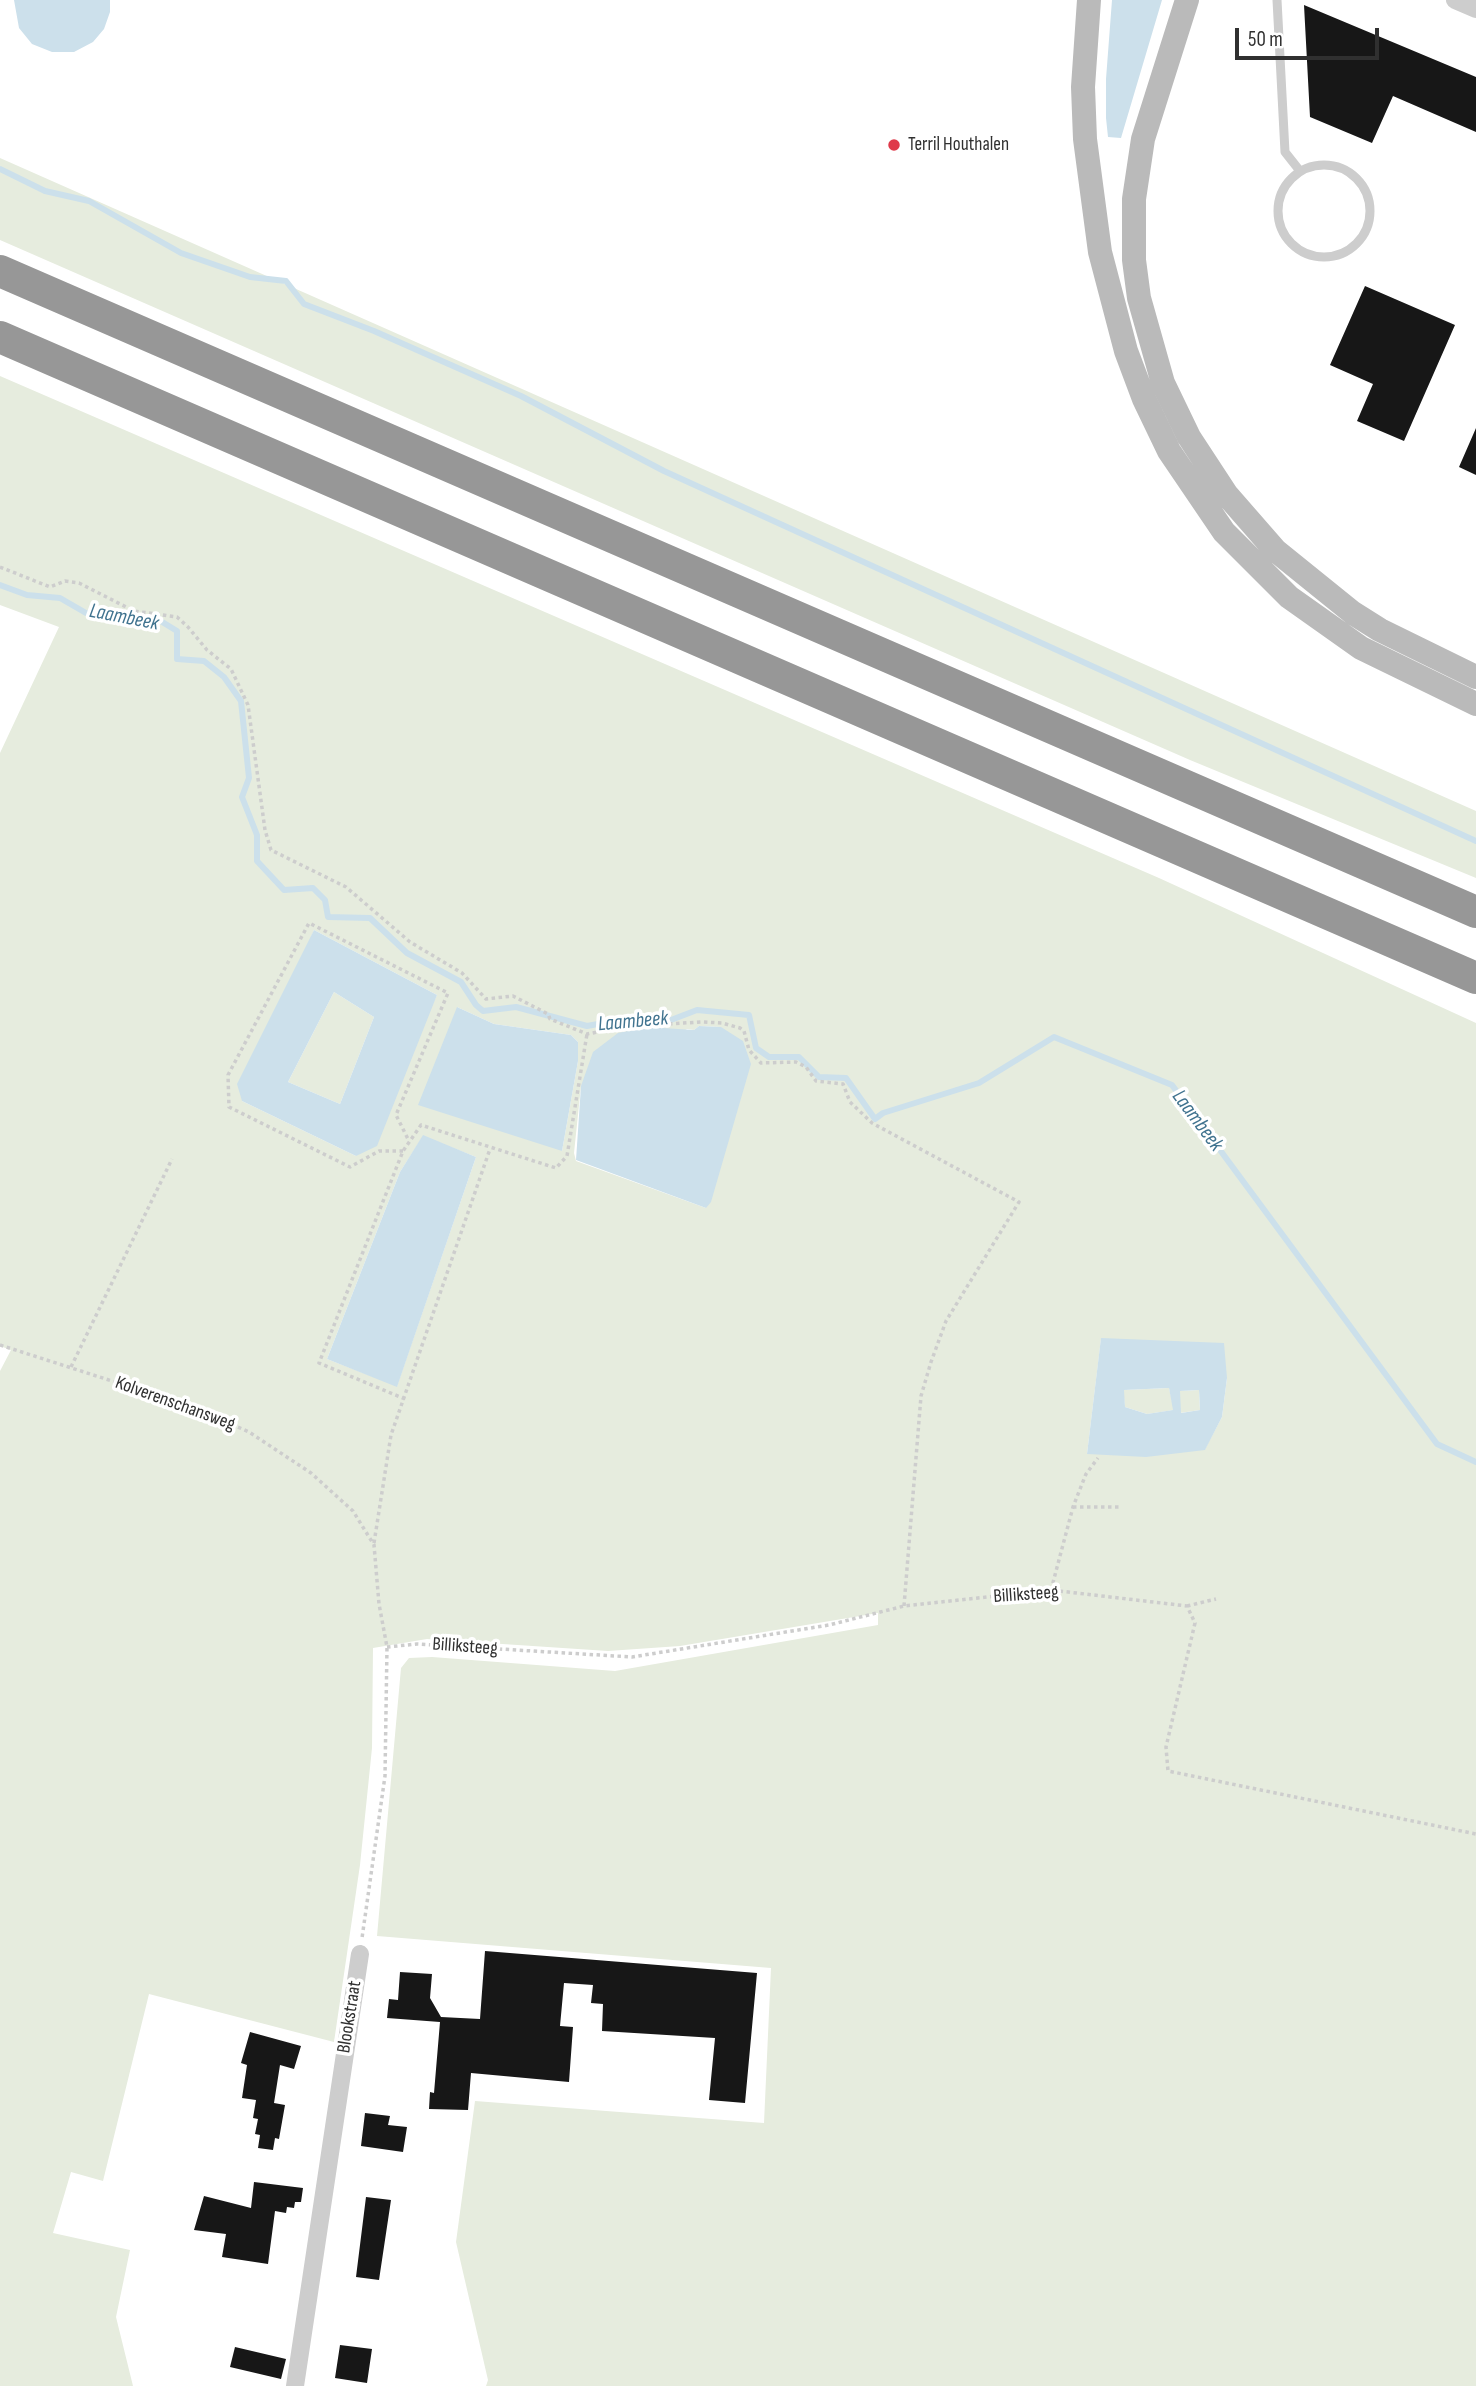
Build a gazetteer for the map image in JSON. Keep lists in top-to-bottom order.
{
  "streets": {
    "street": ["Blookstraat"],
    "path": ["Kolverenschansweg", "Billiksteeg"]
  },
  "crossings": [
    ["Kolverenschansweg", "Billiksteeg"],
    ["Kolverenschansweg", "Blookstraat"],
    ["Billiksteeg", "Blookstraat"]
  ],
  "water": ["Laambeek"],
  "places": ["Terril Houthalen"],
  "scale_bar": "50 m"
}
